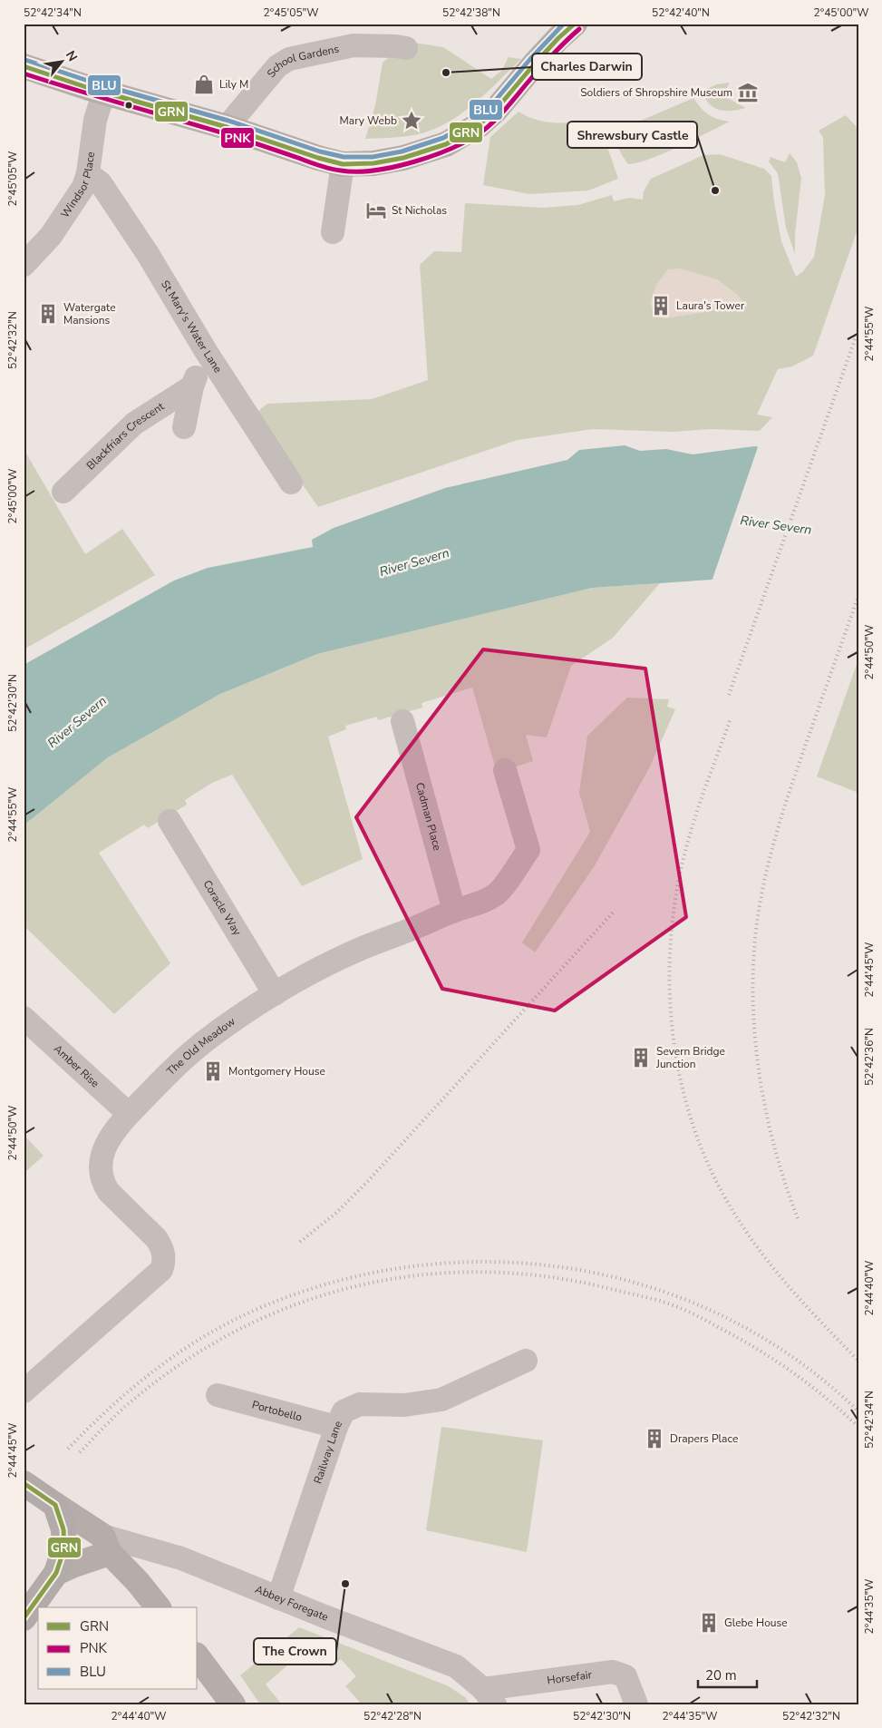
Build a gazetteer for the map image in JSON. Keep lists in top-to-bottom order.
{
  "streets": {
    "main road": ["Abbey Foregate"],
    "street": [
      "School Gardens",
      "Windsor Place",
      "St Mary's Water Lane",
      "Blackfriars Crescent",
      "Cadman Place",
      "Coracle Way",
      "The Old Meadow",
      "Amber Rise",
      "Portobello",
      "Railway Lane",
      "Horsefair"
    ]
  },
  "crossings": [
    ["Windsor Place", "St Mary's Water Lane"],
    ["Cadman Place", "The Old Meadow"],
    ["Coracle Way", "The Old Meadow"],
    ["The Old Meadow", "Amber Rise"],
    ["Portobello", "Railway Lane"],
    ["Railway Lane", "Abbey Foregate"],
    ["Abbey Foregate", "Horsefair"]
  ],
  "water": ["River Severn"],
  "places": {
    "other": ["Charles Darwin", "Shrewsbury Castle", "The Crown"],
    "shop": ["Lily M"],
    "museum": ["Soldiers of Shropshire Museum"],
    "place": ["Mary Webb"],
    "hotel": ["St Nicholas"],
    "building": [
      "Laura's Tower",
      "Watergate Mansions",
      "Severn Bridge Junction",
      "Montgomery House",
      "Drapers Place",
      "Glebe House"
    ]
  },
  "lines": ["transit line GRN", "transit line BLU", "transit line PNK"],
  "legend": ["GRN", "PNK", "BLU"],
  "scale_bar": "20 m",
  "north": "top right",
  "coordinates": [
    "52°42'34\"N",
    "2°45'05\"W",
    "52°42'38\"N",
    "52°42'40\"N",
    "2°45'00\"W",
    "2°44'55\"W",
    "52°42'32\"N",
    "2°44'50\"W",
    "52°42'30\"N",
    "2°44'45\"W",
    "52°42'36\"N",
    "2°44'40\"W",
    "2°44'35\"W",
    "52°42'28\"N"
  ]
}
